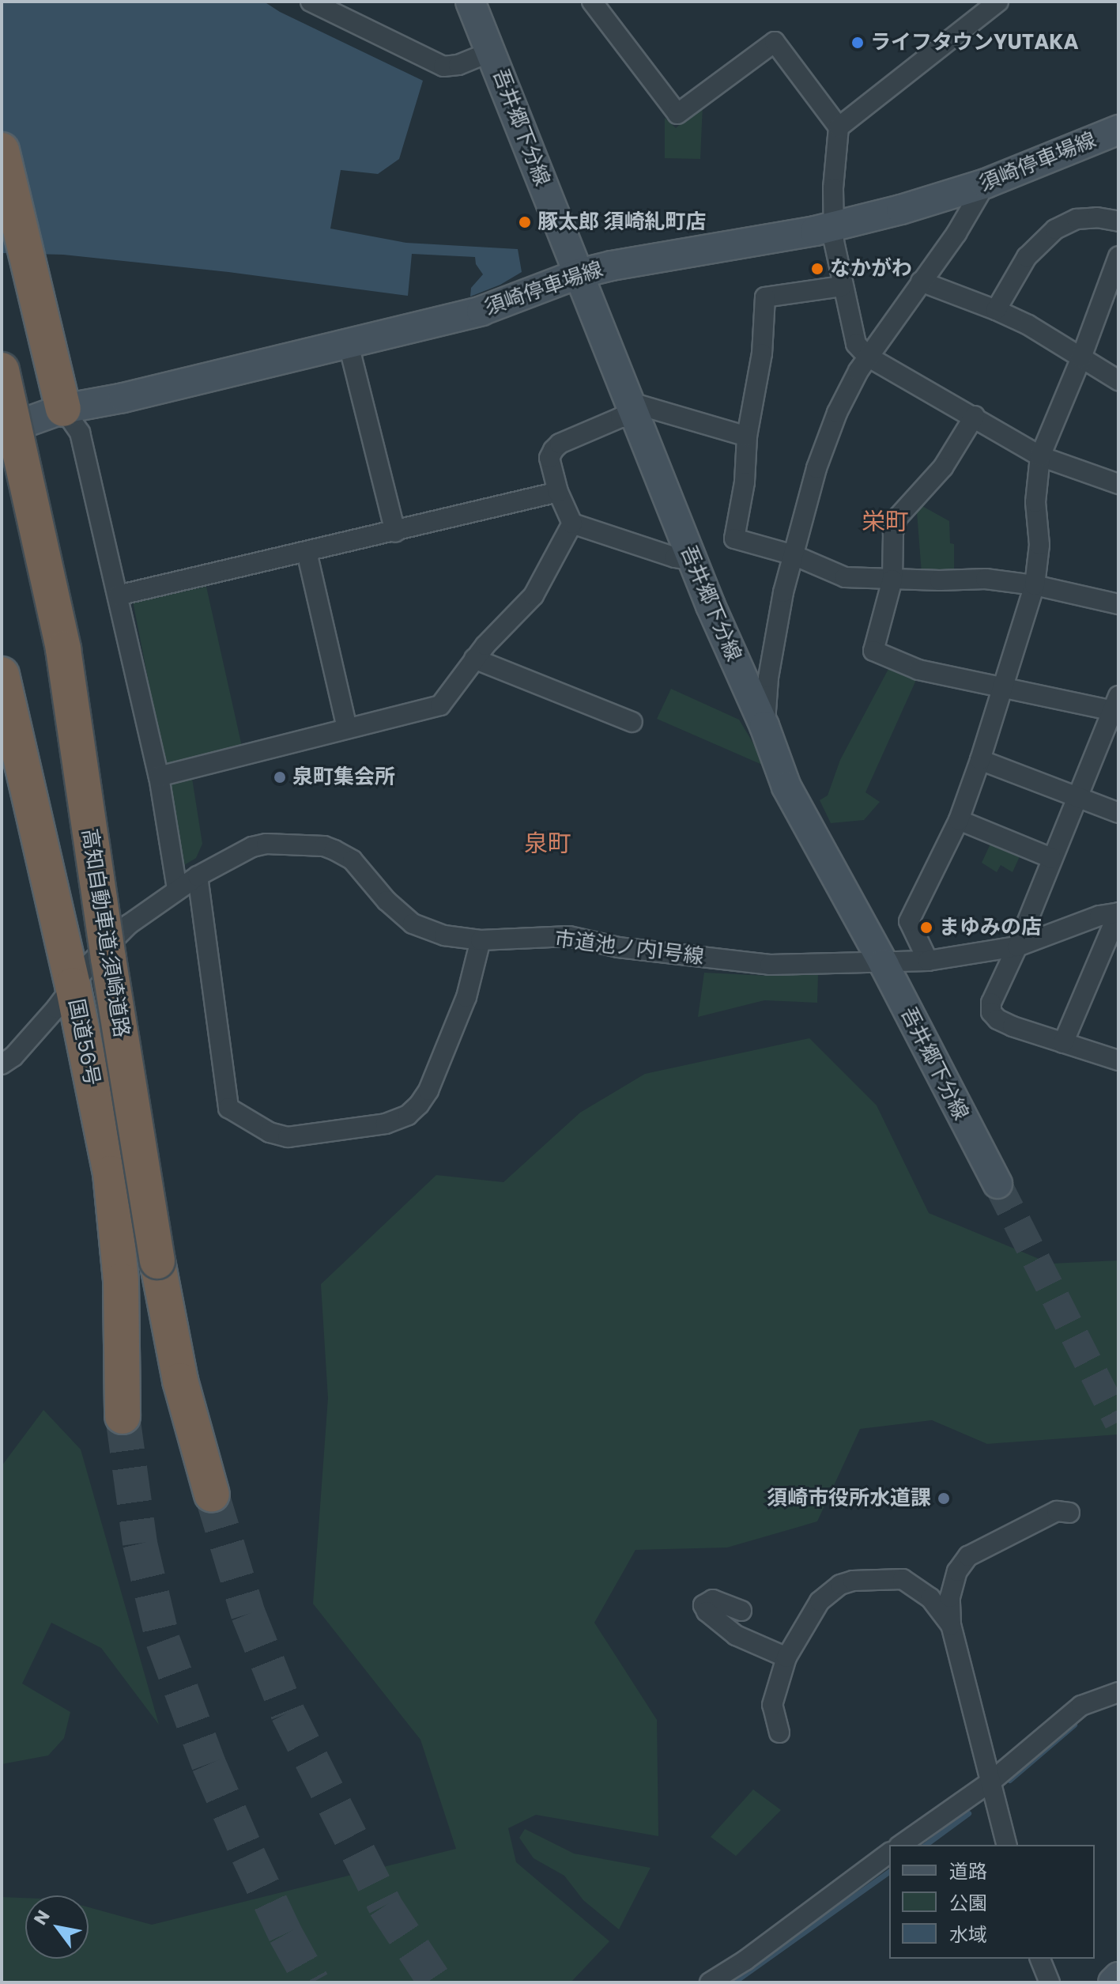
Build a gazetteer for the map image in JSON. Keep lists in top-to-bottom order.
{
  "streets": {
    "highway": ["高知自動車道;須崎道路", "国道56号"],
    "main road": ["吾井郷下分線", "須崎停車場線"],
    "street": ["市道池ノ内1号線"]
  },
  "crossings": [
    ["吾井郷下分線", "須崎停車場線"],
    ["吾井郷下分線", "市道池ノ内1号線"],
    ["市道池ノ内1号線", "国道56号"]
  ],
  "districts": ["栄町", "泉町"],
  "places": [
    "ライフタウンYUTAKA",
    "豚太郎 須崎糺町店",
    "なかがわ",
    "泉町集会所",
    "まゆみの店",
    "須崎市役所水道課"
  ],
  "legend": ["道路", "公園", "水域"],
  "north": "top left"
}
